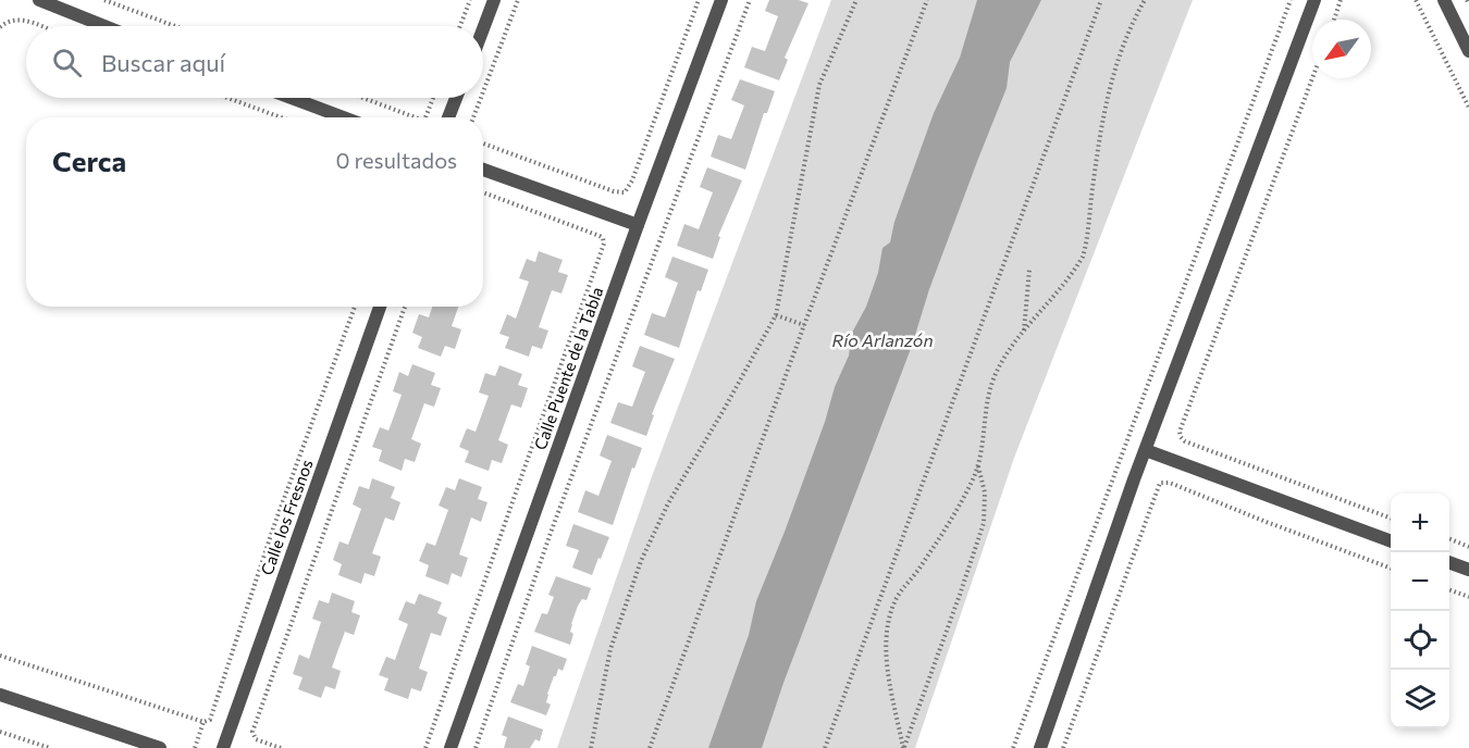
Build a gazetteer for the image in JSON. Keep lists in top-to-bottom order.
{
  "streets": {
    "street": ["Calle Puente de la Tabla", "Calle los Fresnos"]
  },
  "water": ["Río Arlanzón"],
  "north": "bottom left",
  "page": {
    "search": "Buscar aquí",
    "heading": ["Cerca", "0 resultados"],
    "map_buttons": ["+", "−"]
  }
}
